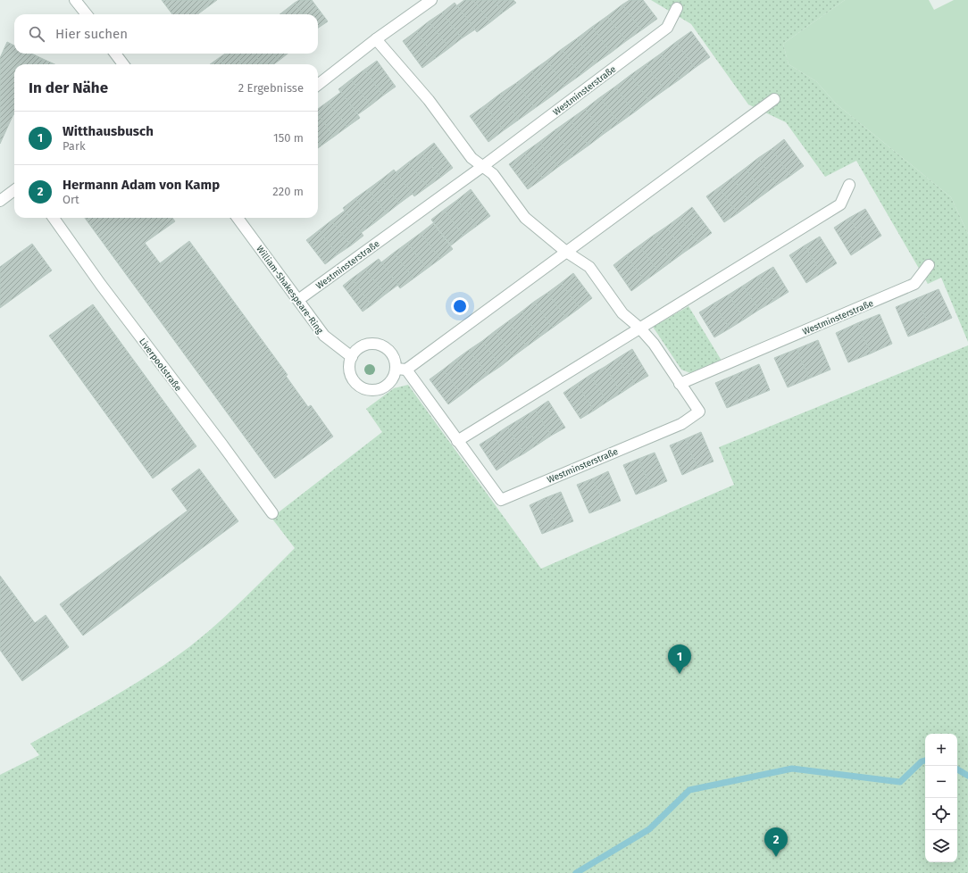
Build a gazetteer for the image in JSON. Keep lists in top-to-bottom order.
{
  "streets": {
    "street": ["Westminsterstraße", "William-Shakespeare-Ring", "Liverpoolstraße"]
  },
  "crossings": [
    ["Westminsterstraße", "William-Shakespeare-Ring"]
  ],
  "page": {
    "search": "Hier suchen",
    "heading": ["In der Nähe", "2 Ergebnisse"],
    "list": [
      {
        "mark": "1",
        "name": "Witthausbusch",
        "note": "Park",
        "value": "150 m"
      },
      {
        "mark": "2",
        "name": "Hermann Adam von Kamp",
        "note": "Ort",
        "value": "220 m"
      }
    ],
    "pins": ["1", "2"],
    "map_buttons": ["+", "−"]
  }
}
